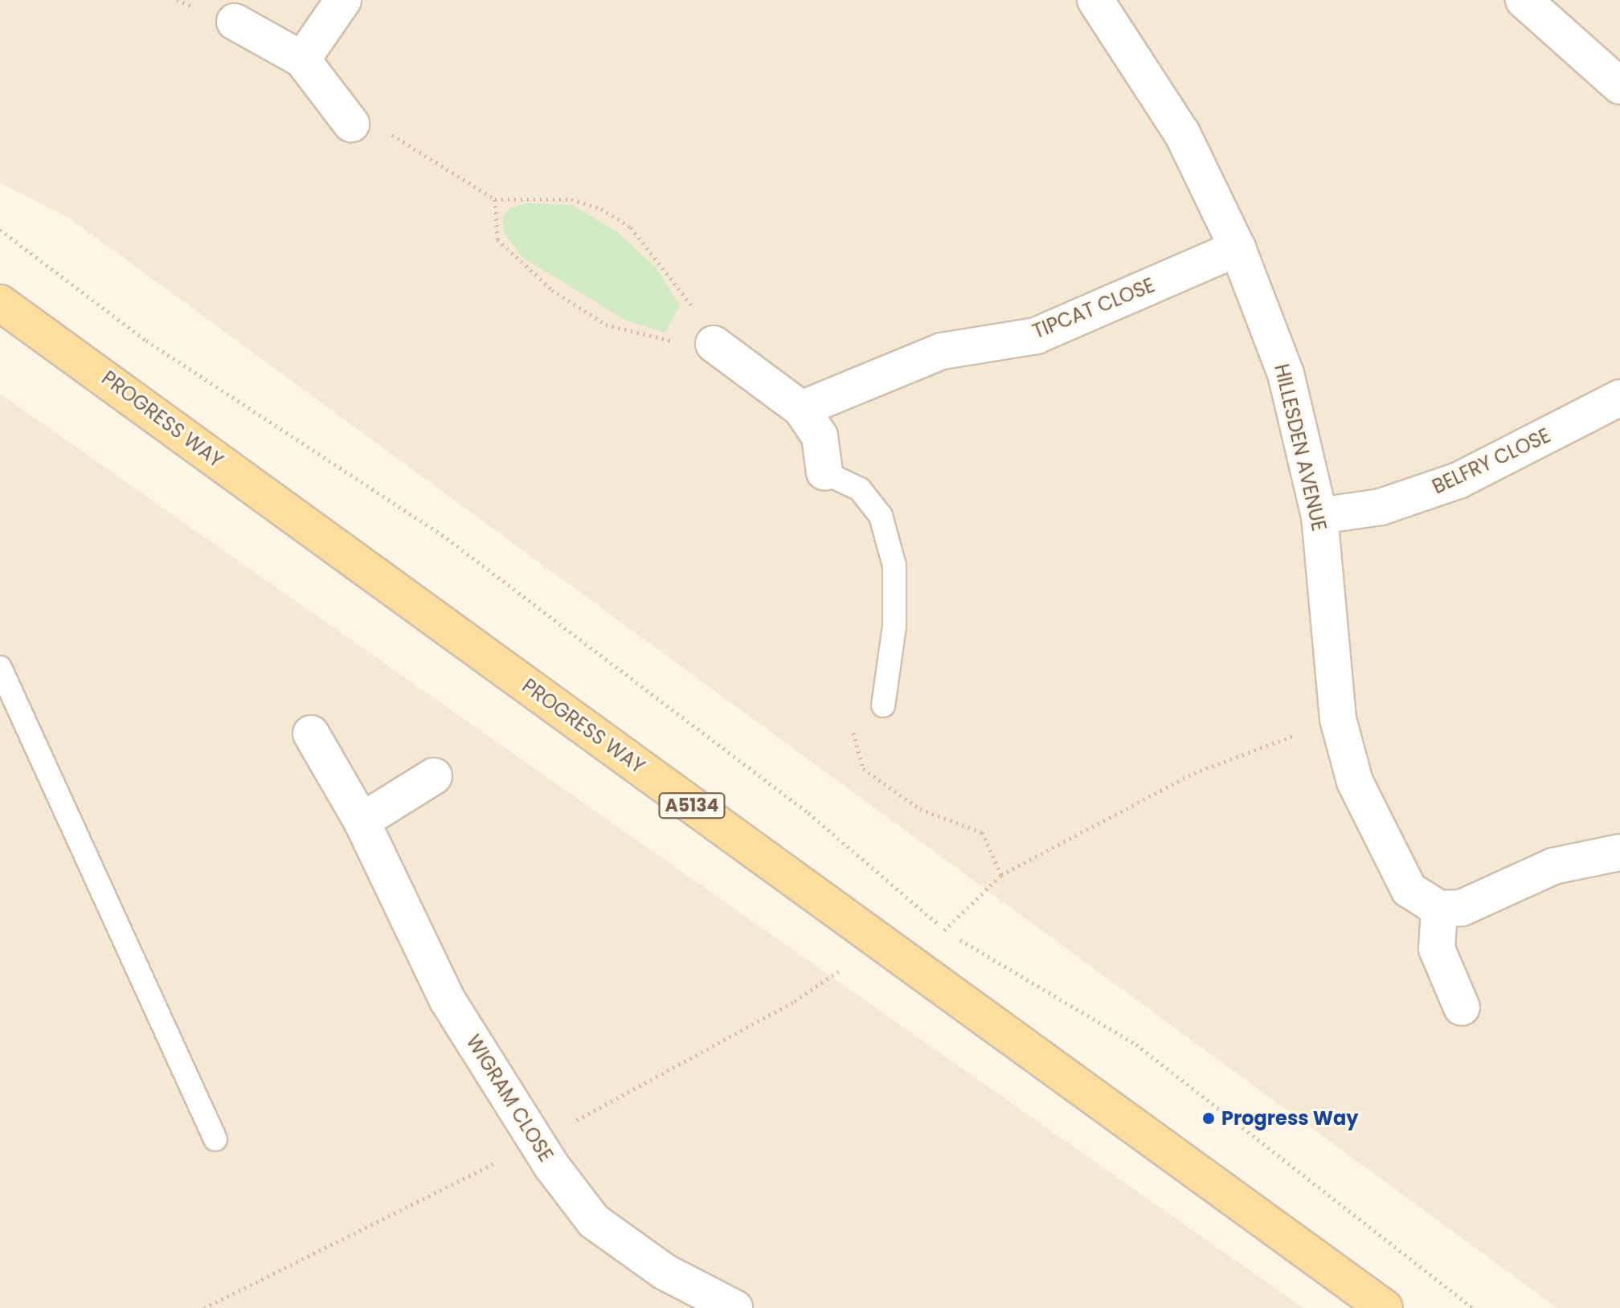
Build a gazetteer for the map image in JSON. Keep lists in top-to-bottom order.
{
  "streets": {
    "main road": ["PROGRESS WAY", "A5134"],
    "street": [
      "TIPCAT CLOSE",
      "HILLESDEN AVENUE",
      "BELFRY CLOSE",
      "WIGRAM CLOSE"
    ]
  },
  "crossings": [
    ["TIPCAT CLOSE", "HILLESDEN AVENUE"],
    ["HILLESDEN AVENUE", "BELFRY CLOSE"]
  ],
  "places": ["Progress Way"]
}
